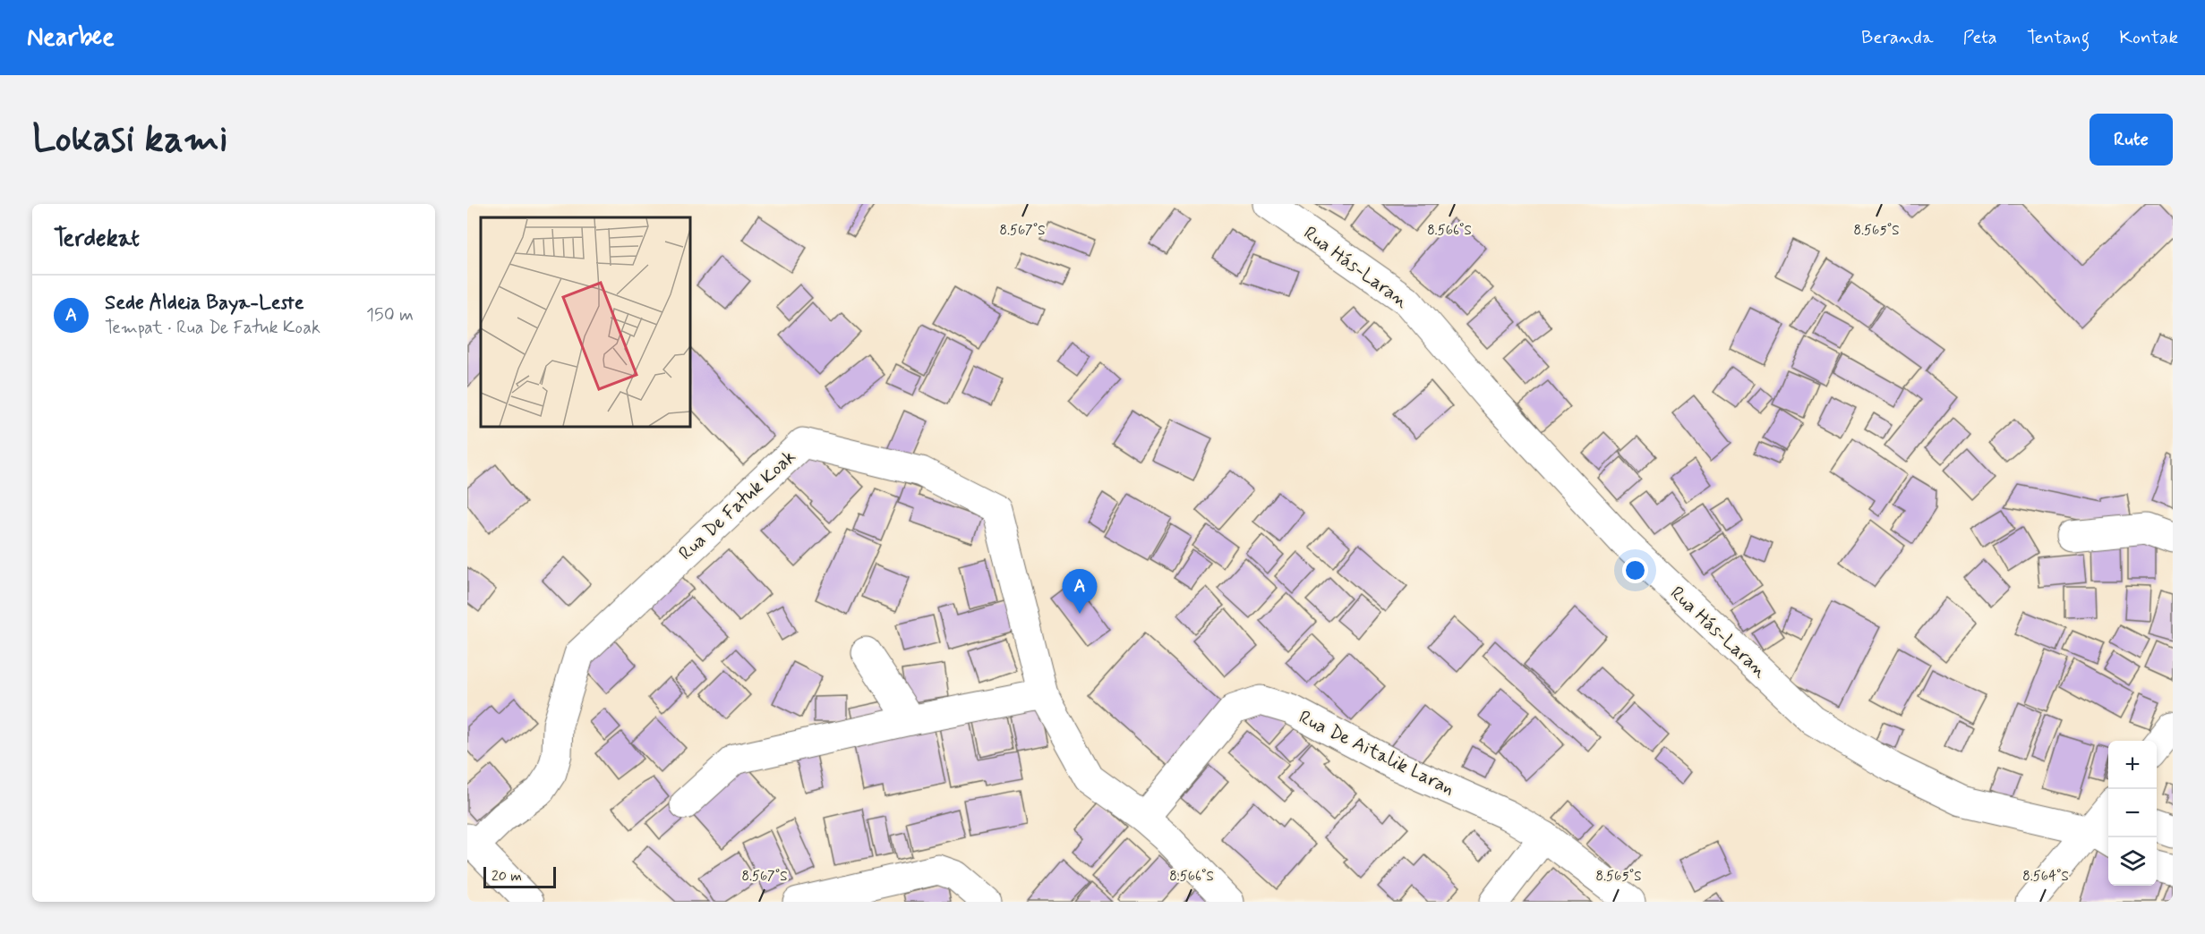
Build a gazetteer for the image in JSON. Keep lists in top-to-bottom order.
{
  "streets": {
    "street": ["Rua Hás-Laran", "Rua De Fatuk Koak", "Rua De Aitalik Laran"]
  },
  "crossings": [
    ["Rua De Fatuk Koak", "Rua De Aitalik Laran"]
  ],
  "scale_bar": "20 m",
  "page": {
    "header": "Nearbee",
    "nav": [
      "Beranda",
      "Peta",
      "Tentang",
      "Kontak"
    ],
    "buttons": "Rute",
    "title": "Lokasi kami",
    "heading": "Terdekat",
    "list": [
      {
        "mark": "A",
        "name": "Sede Aldeia Baya-Leste",
        "note": "Tempat · Rua De Fatuk Koak",
        "value": "150 m"
      }
    ],
    "pins": "A",
    "map_buttons": ["+", "−"],
    "scale": "20 m"
  },
  "coordinates": [
    "8.567°S",
    "8.566°S",
    "8.565°S",
    "8.564°S"
  ]
}
